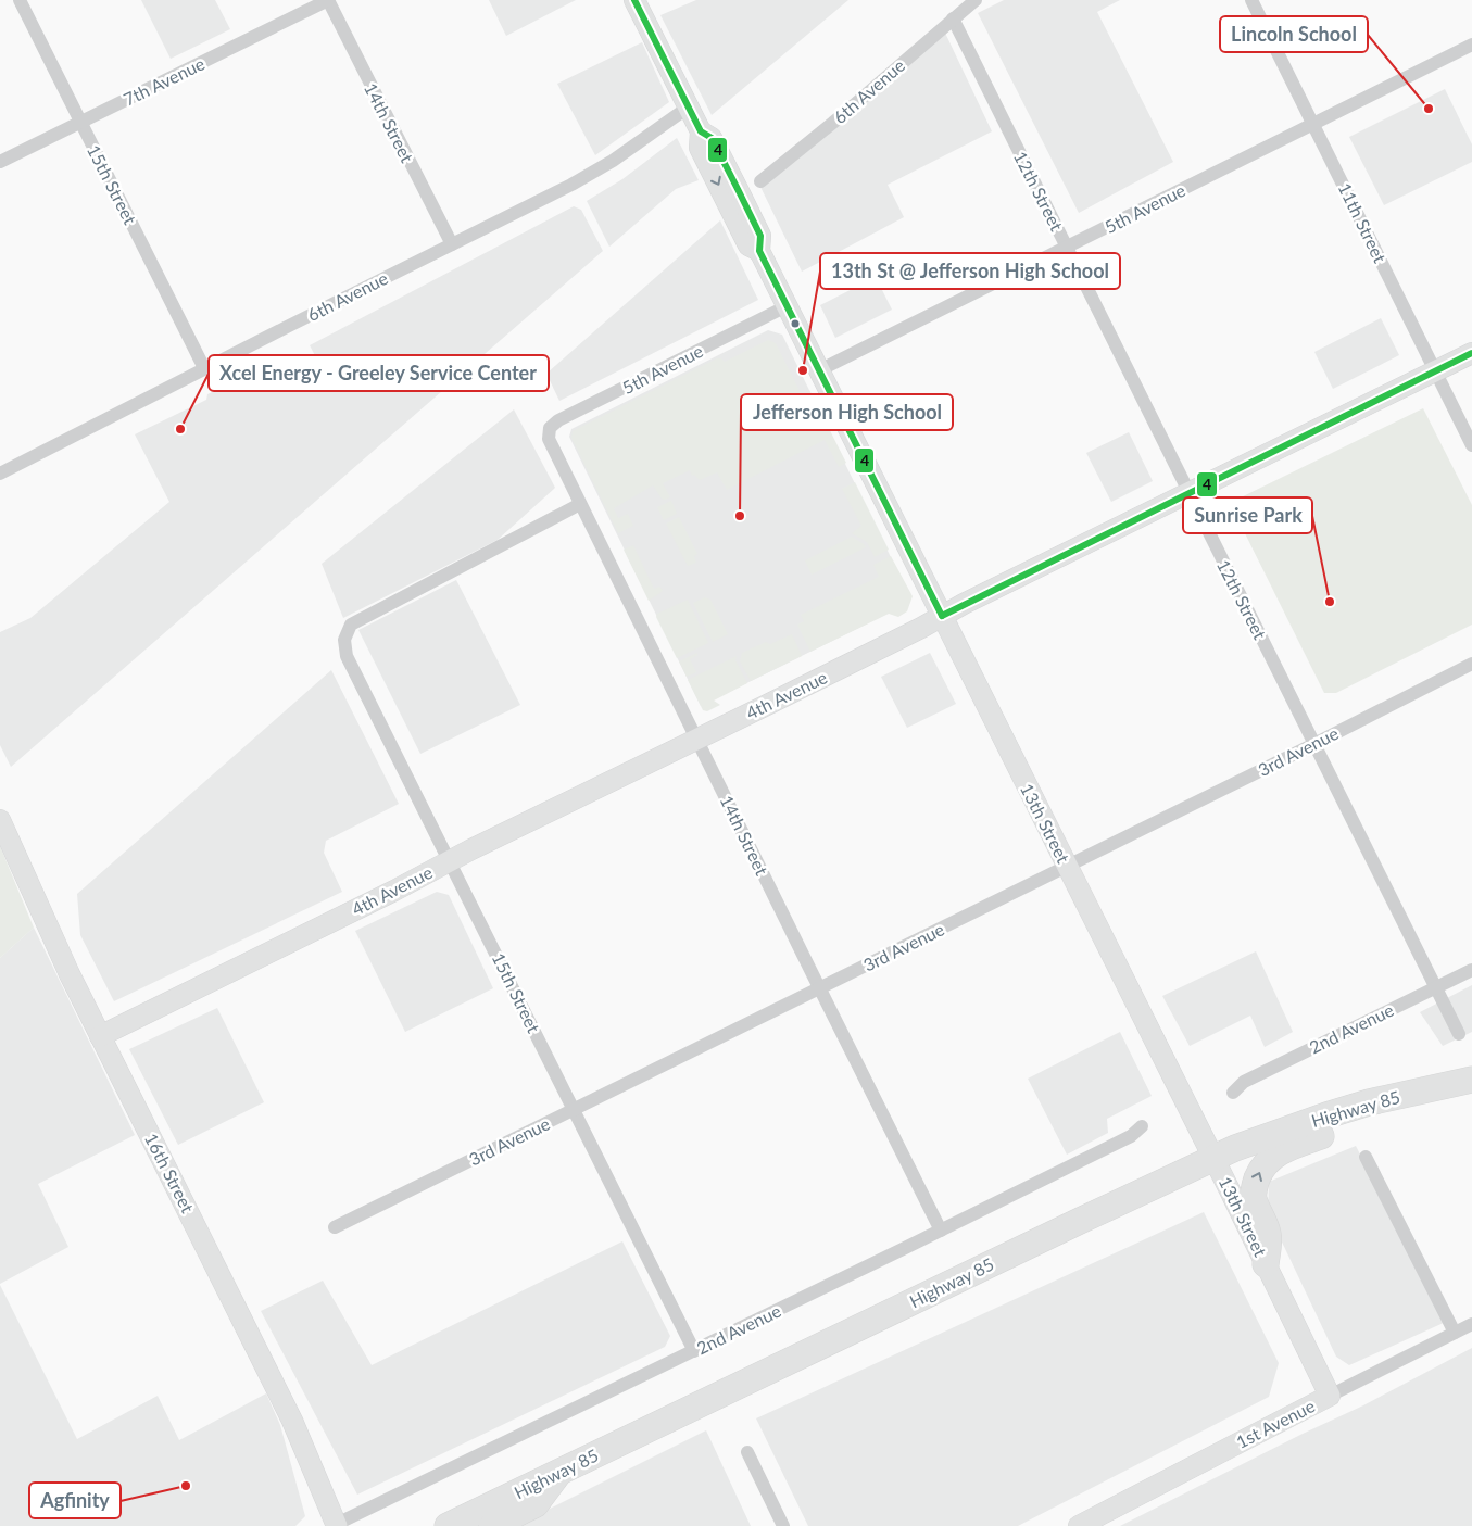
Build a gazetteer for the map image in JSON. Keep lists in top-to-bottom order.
{
  "streets": {
    "highway": ["Highway 85"],
    "street": [
      "7th Avenue",
      "6th Avenue",
      "14th Street",
      "15th Street",
      "12th Street",
      "5th Avenue",
      "11th Street",
      "4th Avenue",
      "3rd Avenue",
      "13th Street",
      "2nd Avenue",
      "16th Street",
      "1st Avenue"
    ]
  },
  "crossings": [
    ["7th Avenue", "14th Street"],
    ["7th Avenue", "15th Street"],
    ["6th Avenue", "14th Street"],
    ["6th Avenue", "15th Street"],
    ["6th Avenue", "12th Street"],
    ["6th Avenue", "13th Street"],
    ["14th Street", "15th Street"],
    ["14th Street", "5th Avenue"],
    ["14th Street", "4th Avenue"],
    ["14th Street", "3rd Avenue"],
    ["14th Street", "2nd Avenue"],
    ["15th Street", "4th Avenue"],
    ["15th Street", "3rd Avenue"],
    ["15th Street", "2nd Avenue"],
    ["12th Street", "5th Avenue"],
    ["12th Street", "4th Avenue"],
    ["12th Street", "3rd Avenue"],
    ["12th Street", "2nd Avenue"],
    ["5th Avenue", "11th Street"],
    ["5th Avenue", "13th Street"],
    ["11th Street", "4th Avenue"],
    ["4th Avenue", "13th Street"],
    ["4th Avenue", "16th Street"],
    ["3rd Avenue", "13th Street"],
    ["13th Street", "Highway 85"],
    ["13th Street", "1st Avenue"],
    ["2nd Avenue", "16th Street"]
  ],
  "places": [
    "Lincoln School",
    "13th St @ Jefferson High School",
    "Xcel Energy - Greeley Service Center",
    "Jefferson High School",
    "Sunrise Park",
    "Agfinity"
  ],
  "lines": ["transit line 4"]
}
